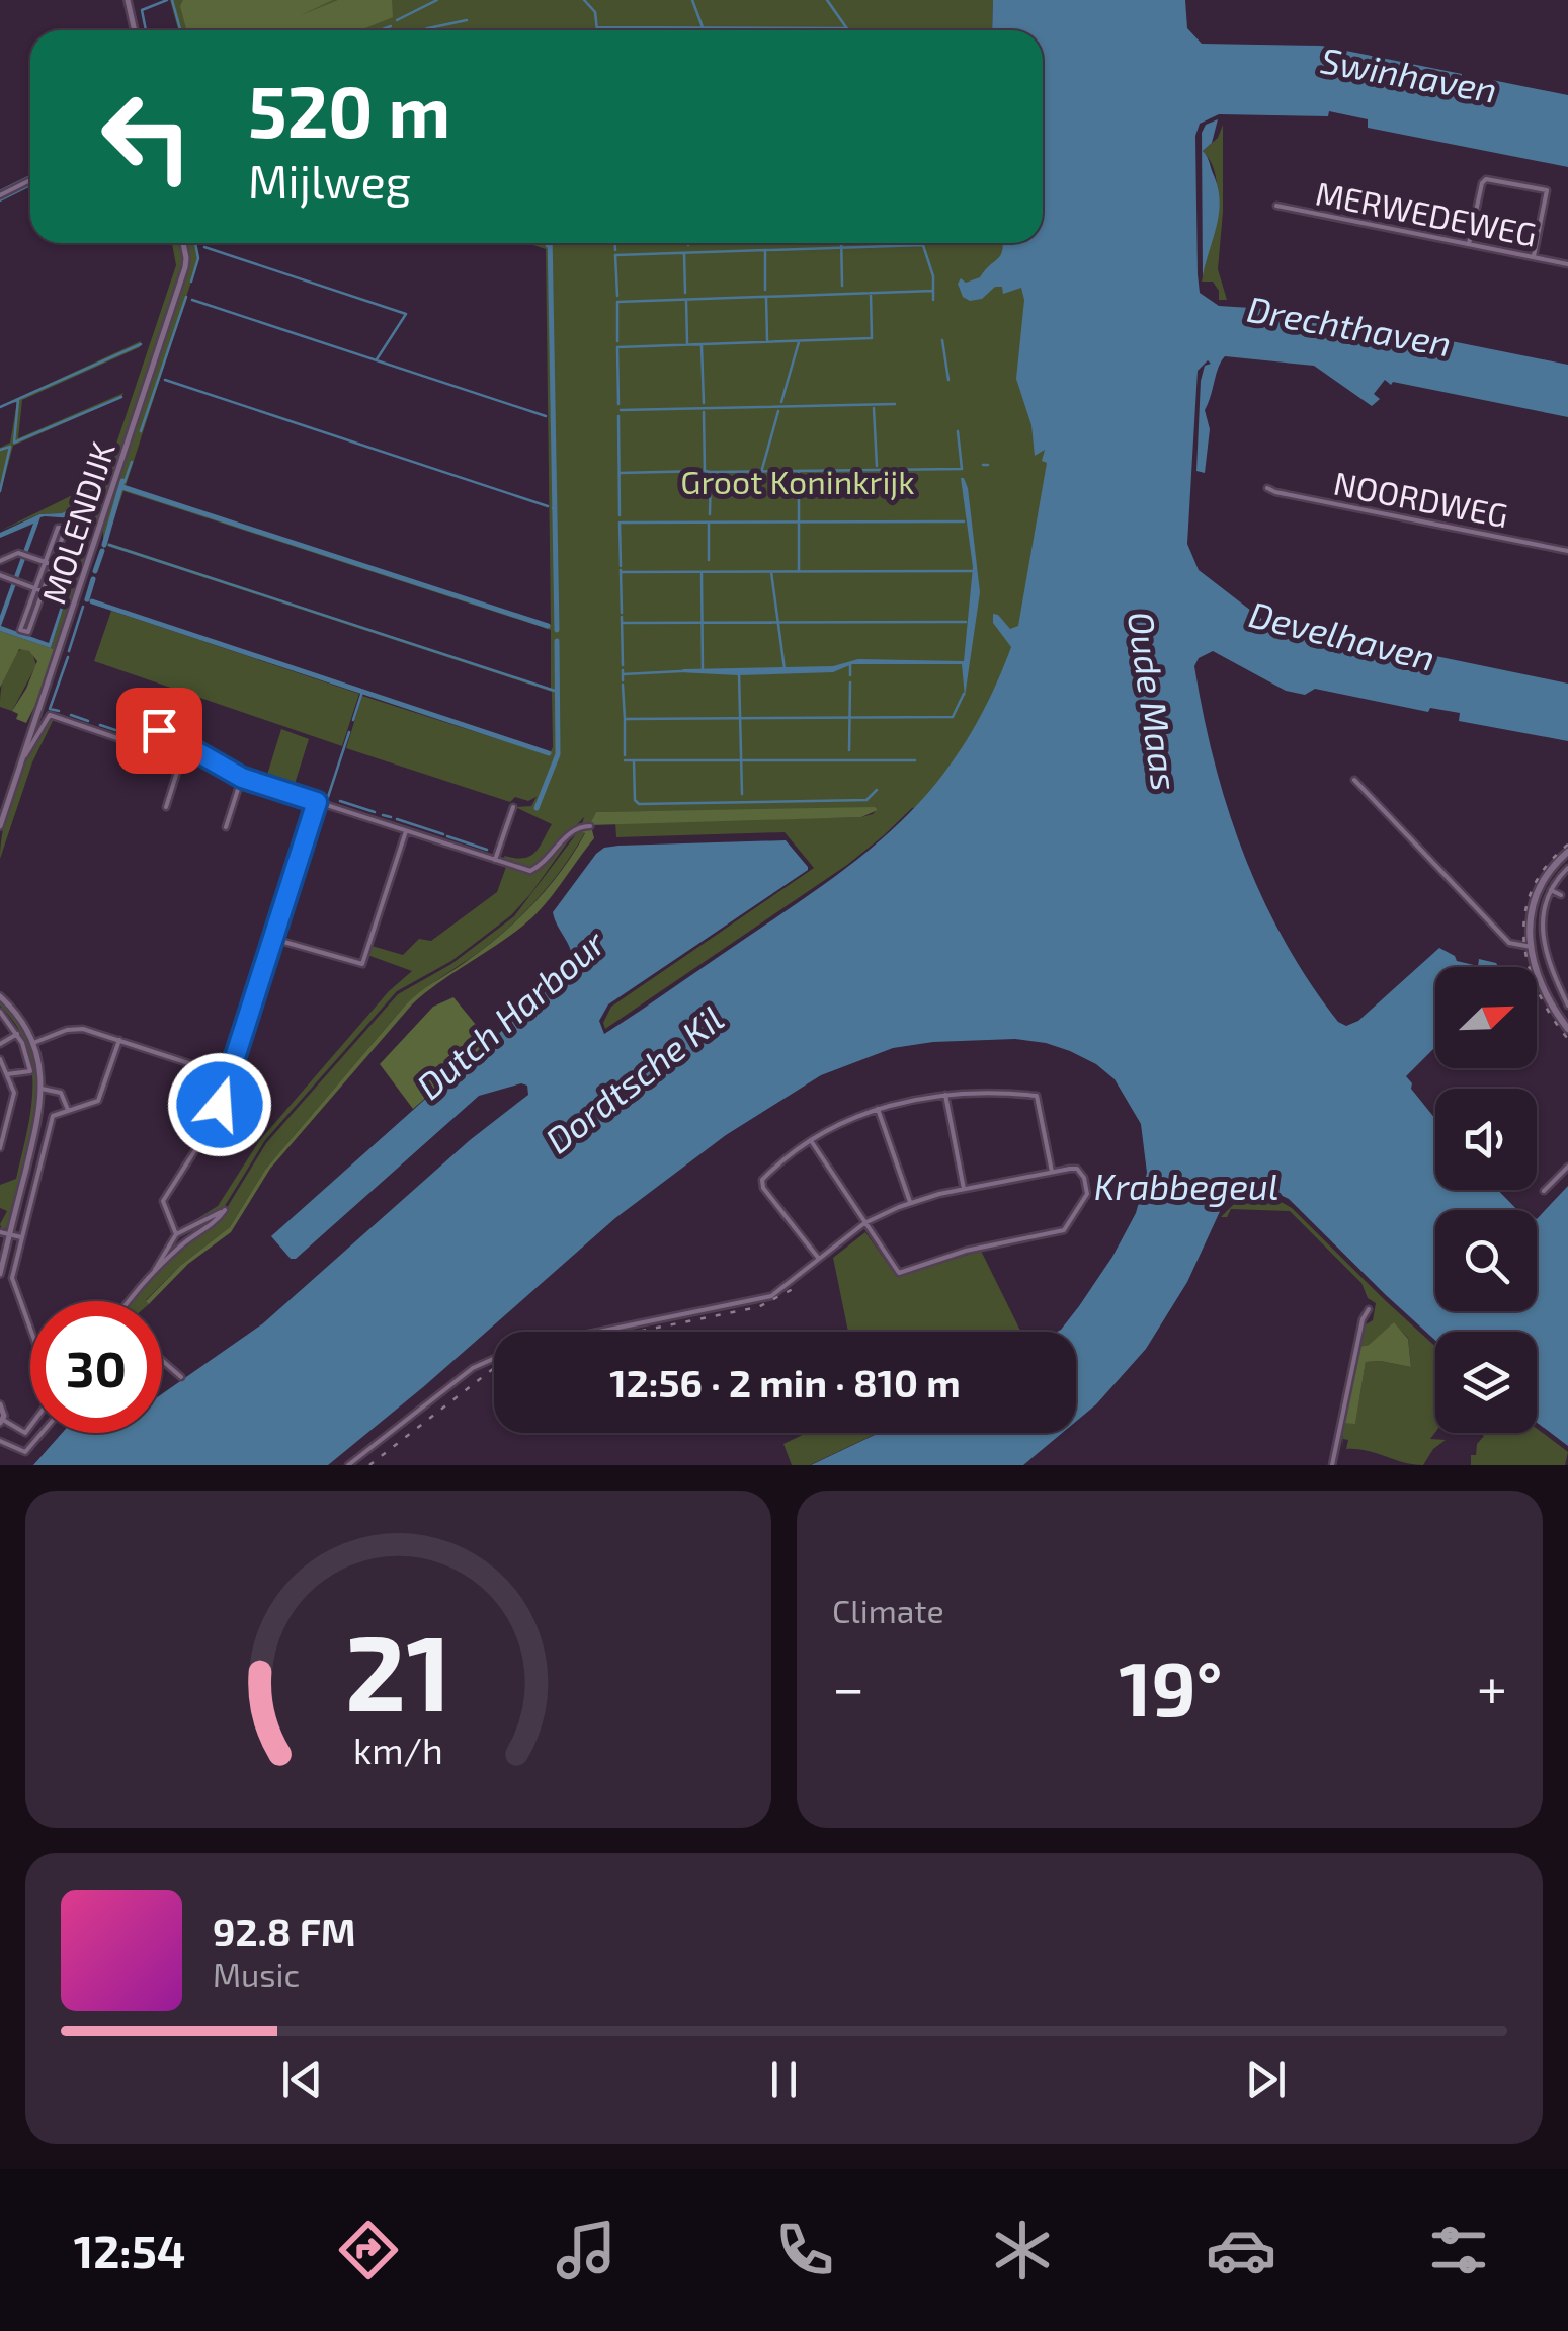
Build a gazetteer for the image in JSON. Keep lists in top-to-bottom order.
{
  "streets": {
    "street": ["MERWEDEWEG", "NOORDWEG", "MOLENDIJK"]
  },
  "water": [
    "Swinhaven",
    "Drechthaven",
    "Develhaven",
    "Oude Maas",
    "Dutch Harbour",
    "Dordtsche Kil",
    "Krabbegeul"
  ],
  "parks": ["Groot Koninkrijk"],
  "north": "top right",
  "page": {
    "turn": ["520 m", "Mijlweg"],
    "limit": "30",
    "trip": "12:56 · 2 min · 810 m",
    "tile": "Climate",
    "heat": ["−", "19°", "+"],
    "song": ["92.8 FM", "Music"],
    "tabs": "12:54",
    "gauge": ["21", "km/h"]
  }
}
